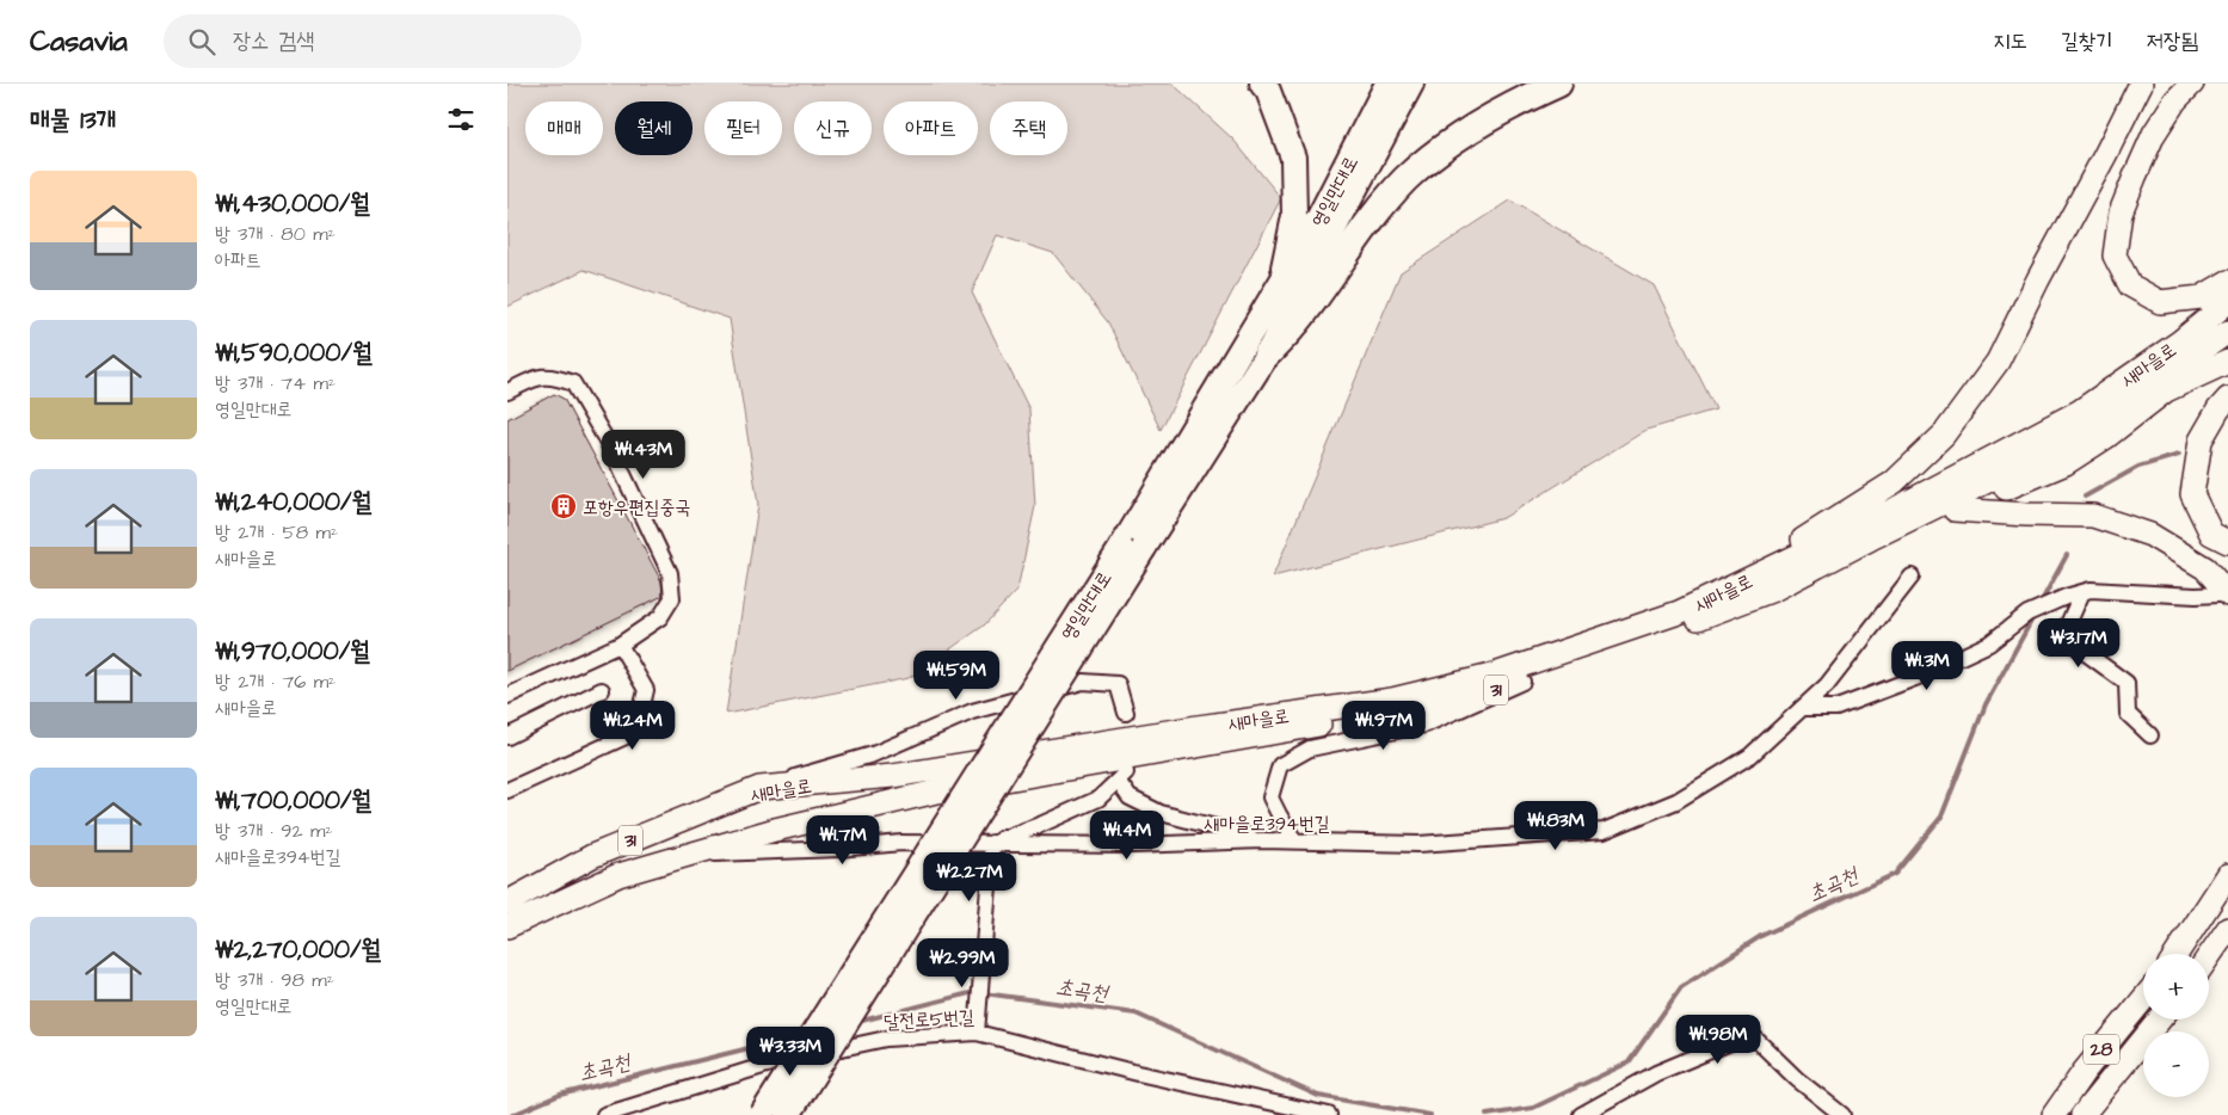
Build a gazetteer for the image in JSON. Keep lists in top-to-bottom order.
{
  "streets": {
    "highway": ["영일만대로"],
    "main road": ["새마을로", "31", "28"],
    "street": ["새마을로394번길", "달전로5번길"]
  },
  "crossings": [
    ["새마을로", "새마을로394번길"]
  ],
  "water": ["초곡천"],
  "places": {
    "building": ["포항우편집중국"]
  },
  "page": {
    "header": "Casavia",
    "search": "장소 검색",
    "nav": ["지도", "길찾기", "저장됨"],
    "heading": "매물 13개",
    "chip": [
      "매매",
      "월세",
      "필터",
      "신규",
      "아파트",
      "주택"
    ],
    "list": [
      {
        "name": "₩1,430,000/월",
        "note": "방 3개 · 80 m² · 아파트"
      },
      {
        "name": "₩1,590,000/월",
        "note": "방 3개 · 74 m² · 영일만대로"
      },
      {
        "name": "₩1,240,000/월",
        "note": "방 2개 · 58 m² · 새마을로"
      },
      {
        "name": "₩1,970,000/월",
        "note": "방 2개 · 76 m² · 새마을로"
      },
      {
        "name": "₩1,700,000/월",
        "note": "방 3개 · 92 m² · 새마을로394번길"
      },
      {
        "name": "₩2,270,000/월",
        "note": "방 3개 · 98 m² · 영일만대로"
      }
    ],
    "price": [
      "₩1.43M",
      "₩3.17M",
      "₩1.3M",
      "₩1.59M",
      "₩1.24M",
      "₩1.97M",
      "₩1.83M",
      "₩1.4M",
      "₩1.7M",
      "₩2.27M",
      "₩2.99M",
      "₩1.98M",
      "₩3.33M"
    ],
    "map_buttons": ["+", "−"]
  }
}
